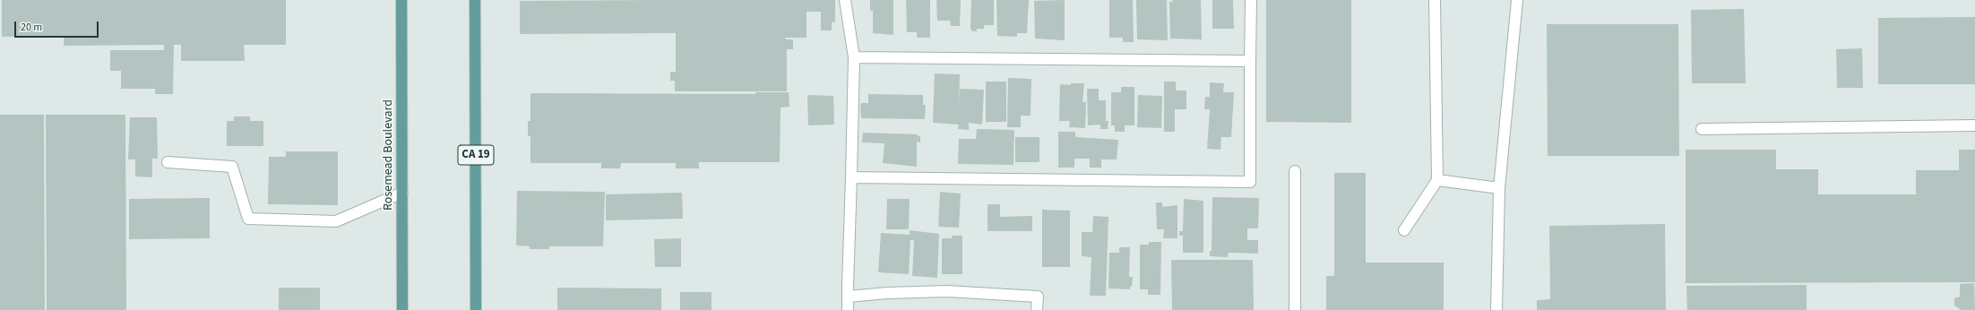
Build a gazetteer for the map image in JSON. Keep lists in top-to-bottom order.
{
  "streets": {
    "main road": ["Rosemead Boulevard", "CA 19"]
  },
  "scale_bar": "20 m"
}
